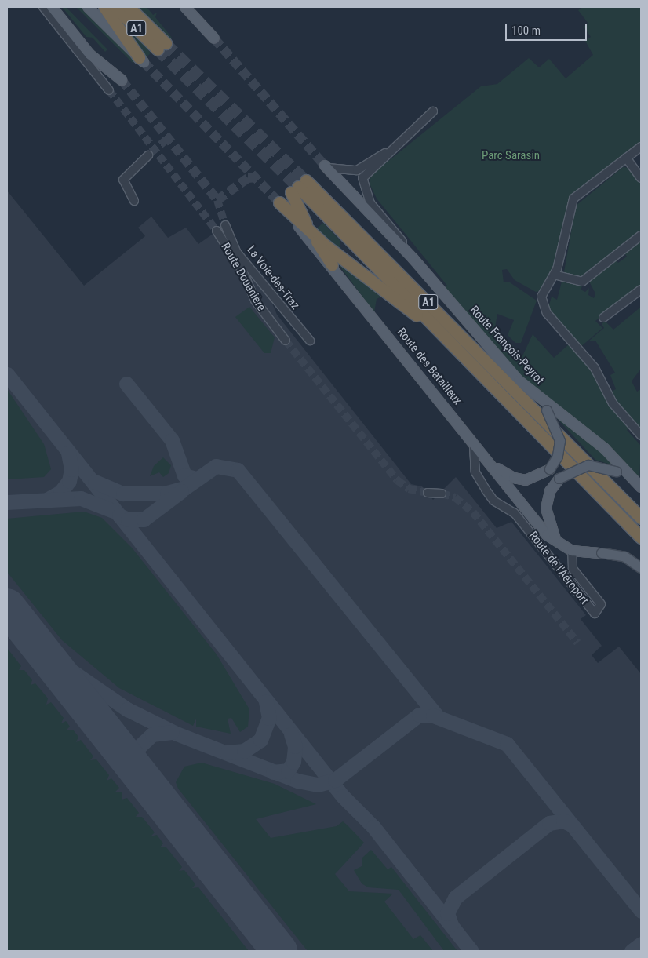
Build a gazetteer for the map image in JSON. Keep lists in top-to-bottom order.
{
  "streets": {
    "highway": ["A1"],
    "main road": ["Route François-Peyrot", "Route des Batailleux"],
    "street": ["Route Douanière", "La Voie-des-Traz", "Route de l'Aéroport"]
  },
  "crossings": [
    ["Route des Batailleux", "Route de l'Aéroport"]
  ],
  "parks": ["Parc Sarasin"],
  "scale_bar": "100 m"
}
